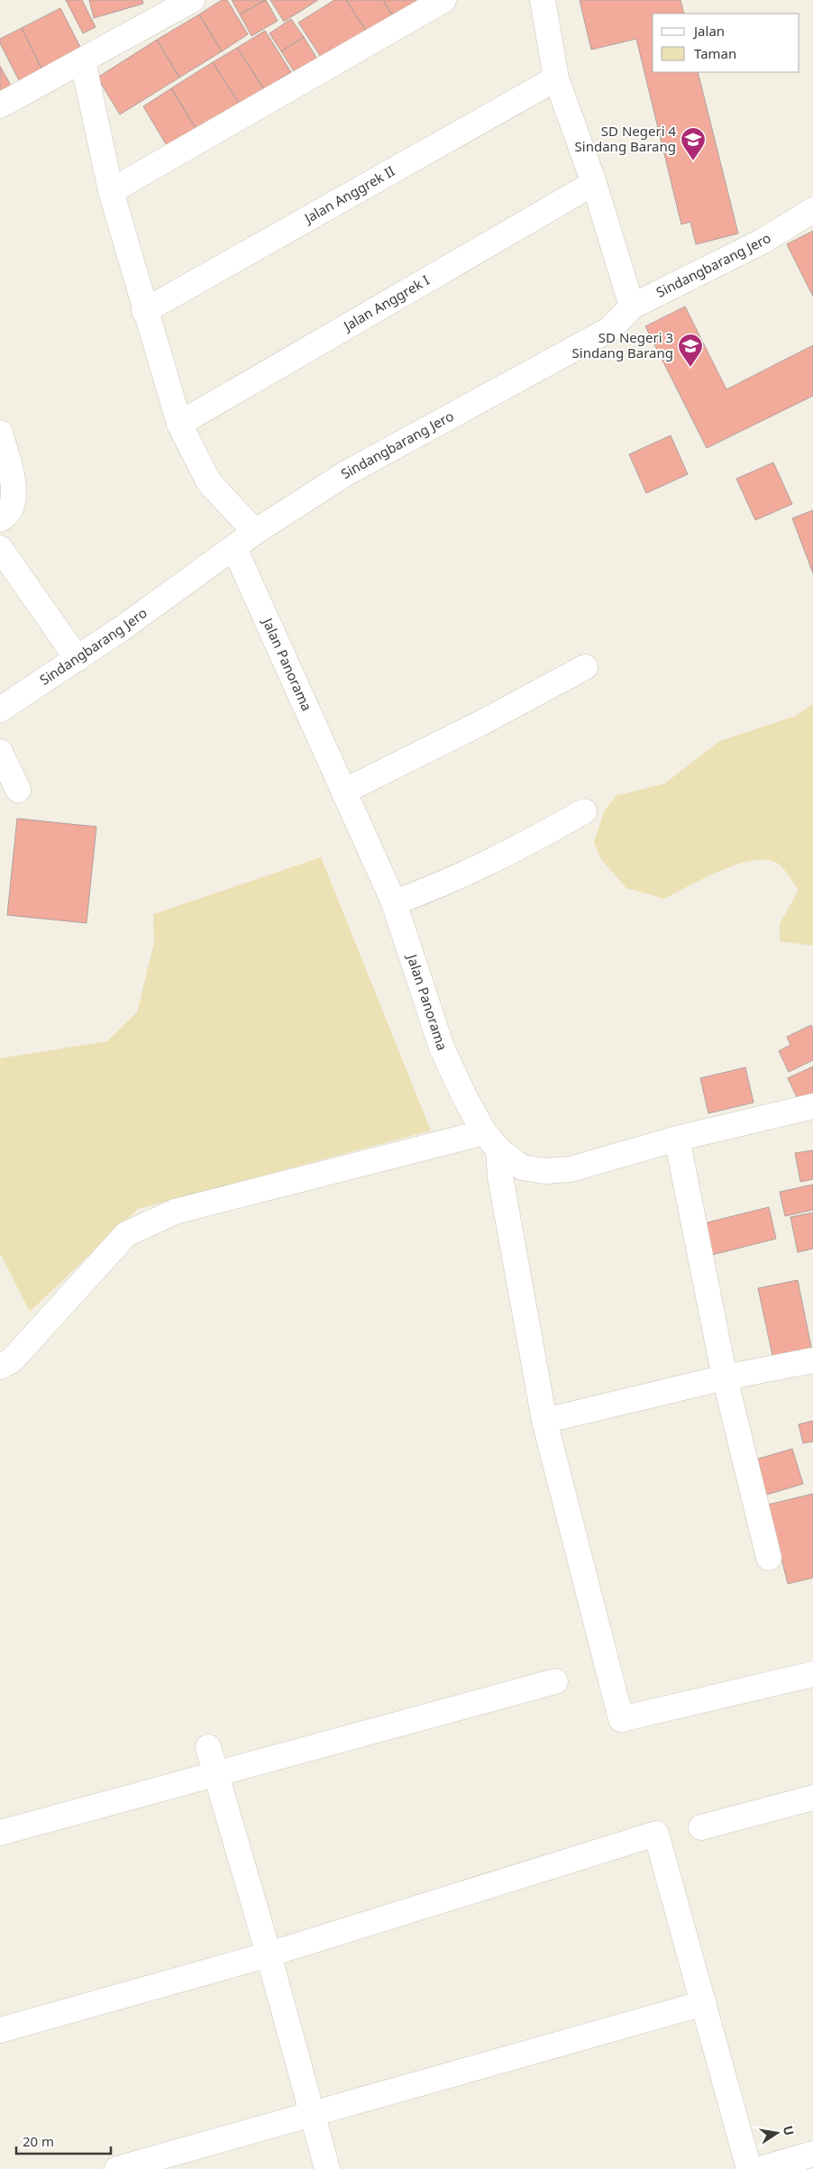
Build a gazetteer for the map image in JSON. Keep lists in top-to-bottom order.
{
  "streets": {
    "street": [
      "Jalan Anggrek II",
      "Sindangbarang Jero",
      "Jalan Anggrek I",
      "Jalan Panorama"
    ]
  },
  "crossings": [
    ["Sindangbarang Jero", "Jalan Panorama"]
  ],
  "places": {
    "school or university": ["SD Negeri 4 Sindang Barang", "SD Negeri 3 Sindang Barang"]
  },
  "legend": ["Jalan", "Taman"],
  "scale_bar": "20 m",
  "north": "right"
}
